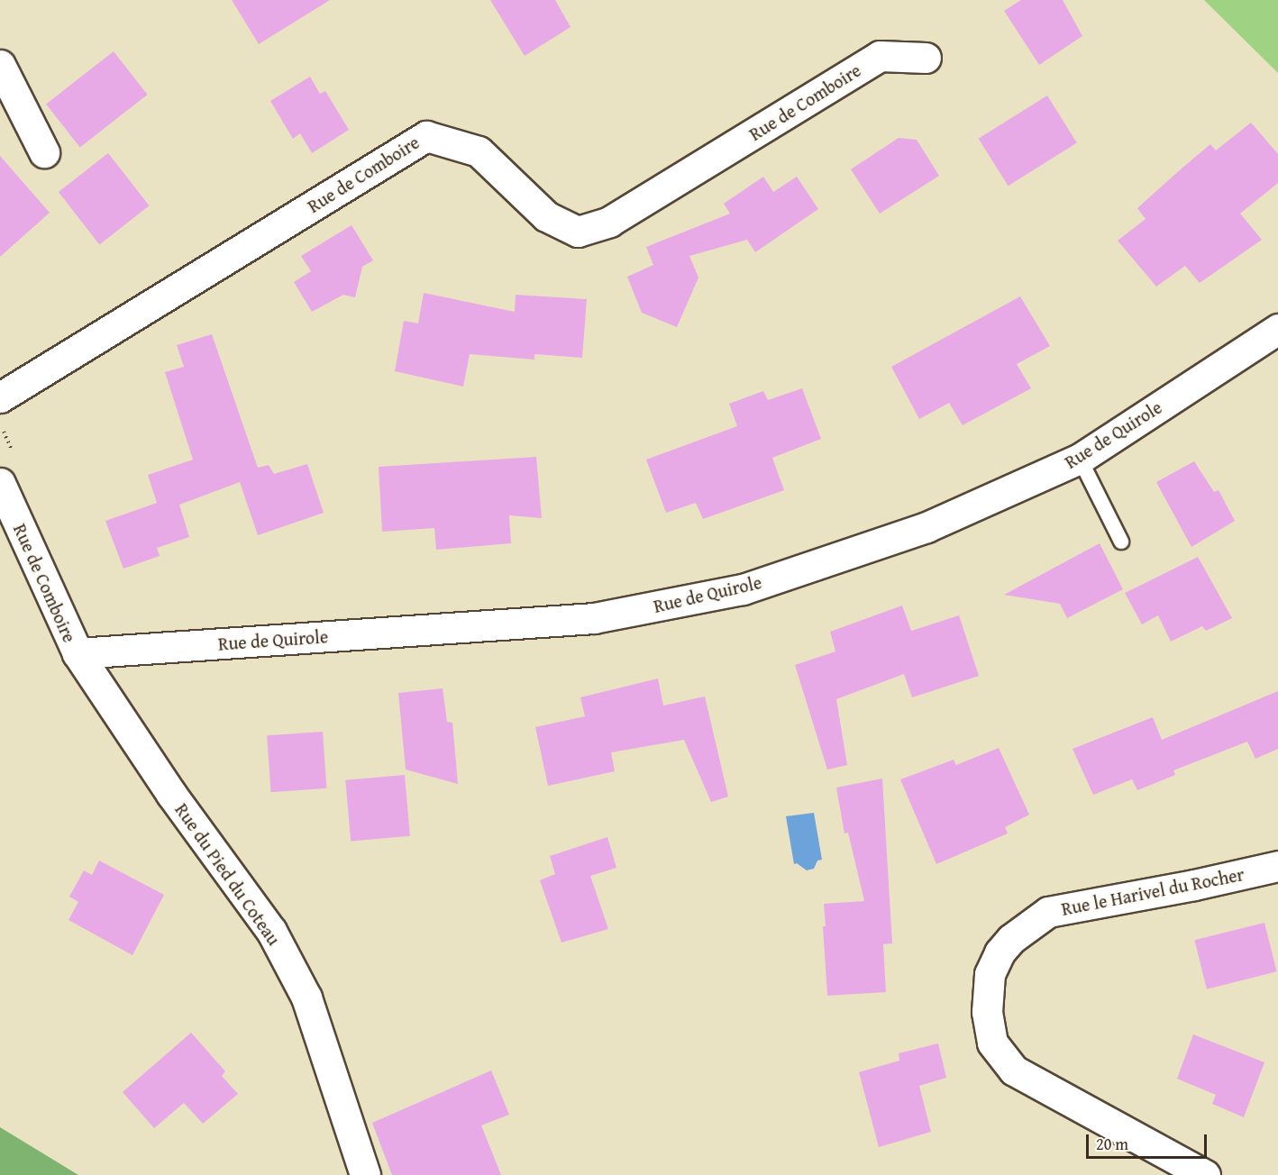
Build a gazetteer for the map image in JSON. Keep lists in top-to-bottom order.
{
  "streets": {
    "street": [
      "Rue de Comboire",
      "Rue de Quirole",
      "Rue du Pied du Coteau",
      "Rue le Harivel du Rocher"
    ]
  },
  "crossings": [
    ["Rue de Comboire", "Rue de Quirole"],
    ["Rue de Comboire", "Rue du Pied du Coteau"],
    ["Rue de Quirole", "Rue du Pied du Coteau"]
  ],
  "scale_bar": "20 m"
}
